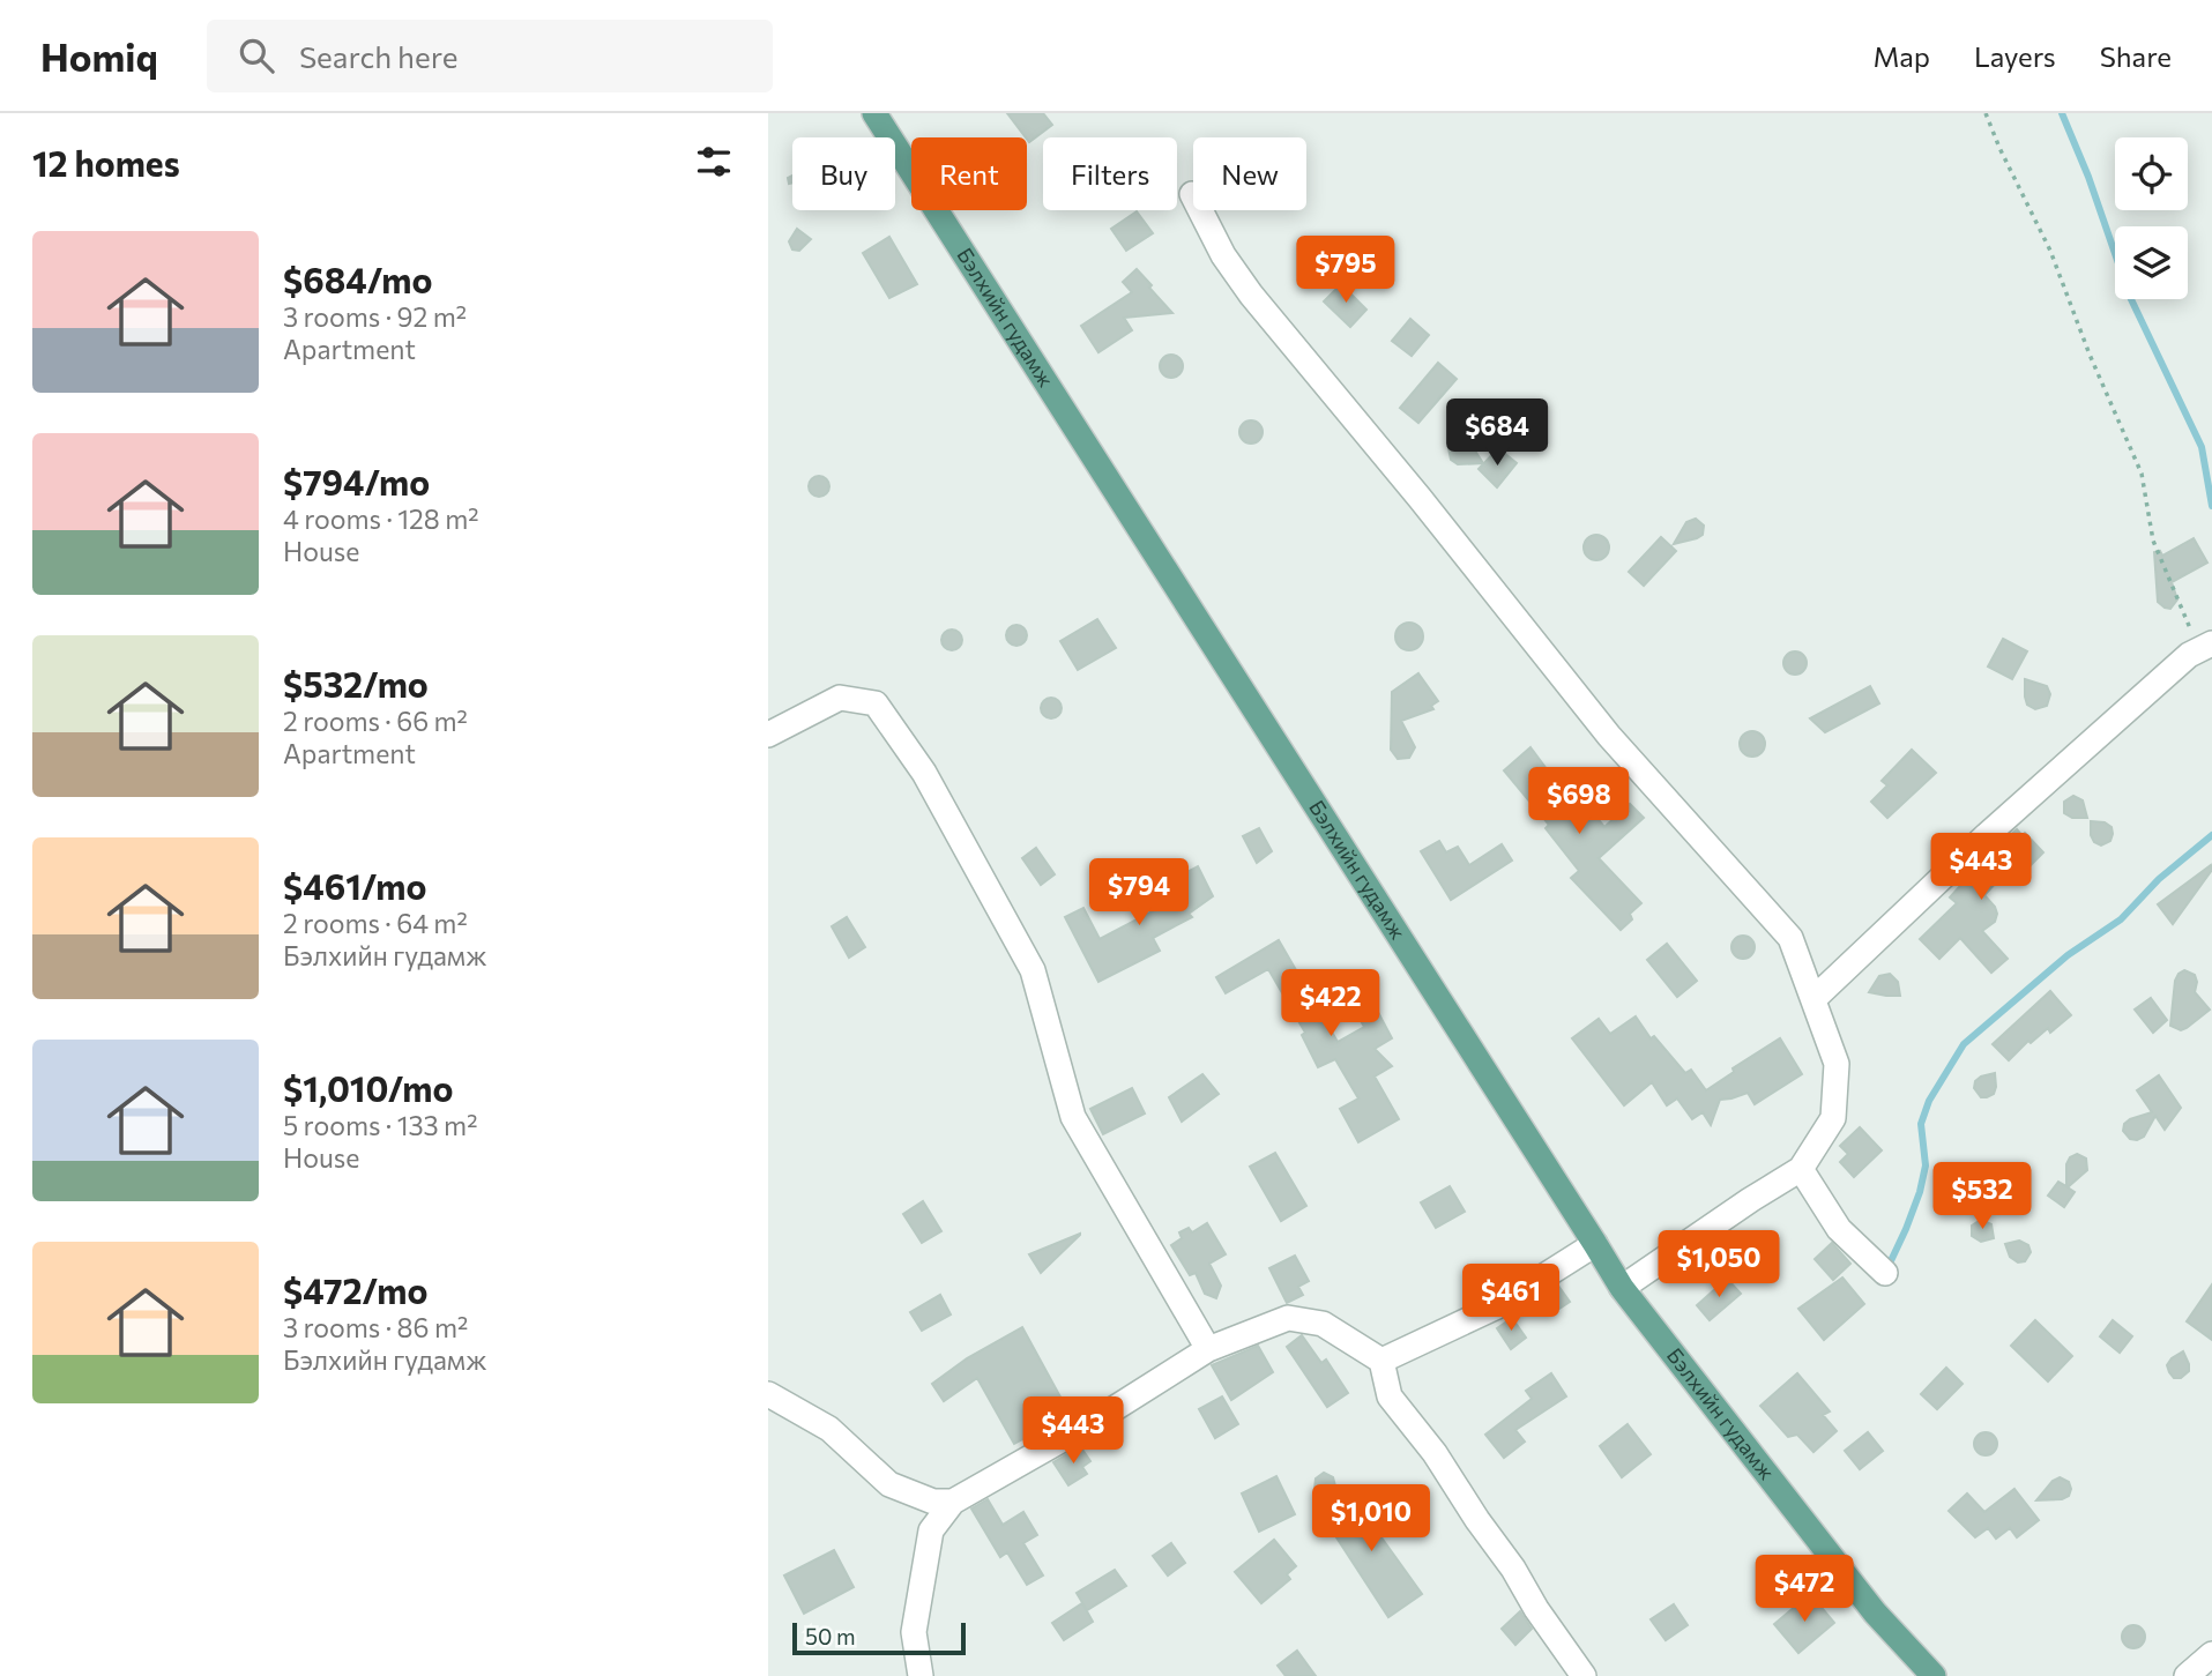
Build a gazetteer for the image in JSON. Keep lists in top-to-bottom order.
{
  "streets": {
    "main road": ["Бэлхийн гудамж"]
  },
  "scale_bar": "50 m",
  "page": {
    "header": "Homiq",
    "search": "Search here",
    "nav": ["Map", "Layers", "Share"],
    "heading": "12 homes",
    "chip": [
      "Buy",
      "Rent",
      "Filters",
      "New"
    ],
    "list": [
      {
        "name": "$684/mo",
        "note": "3 rooms · 92 m² · Apartment"
      },
      {
        "name": "$794/mo",
        "note": "4 rooms · 128 m² · House"
      },
      {
        "name": "$532/mo",
        "note": "2 rooms · 66 m² · Apartment"
      },
      {
        "name": "$461/mo",
        "note": "2 rooms · 64 m² · Бэлхийн гудамж"
      },
      {
        "name": "$1,010/mo",
        "note": "5 rooms · 133 m² · House"
      },
      {
        "name": "$472/mo",
        "note": "3 rooms · 86 m² · Бэлхийн гудамж"
      }
    ],
    "price": [
      "$795",
      "$684",
      "$698",
      "$443",
      "$794",
      "$422",
      "$532",
      "$1,050",
      "$461",
      "$443",
      "$1,010",
      "$472"
    ],
    "scale": "50 m"
  }
}
